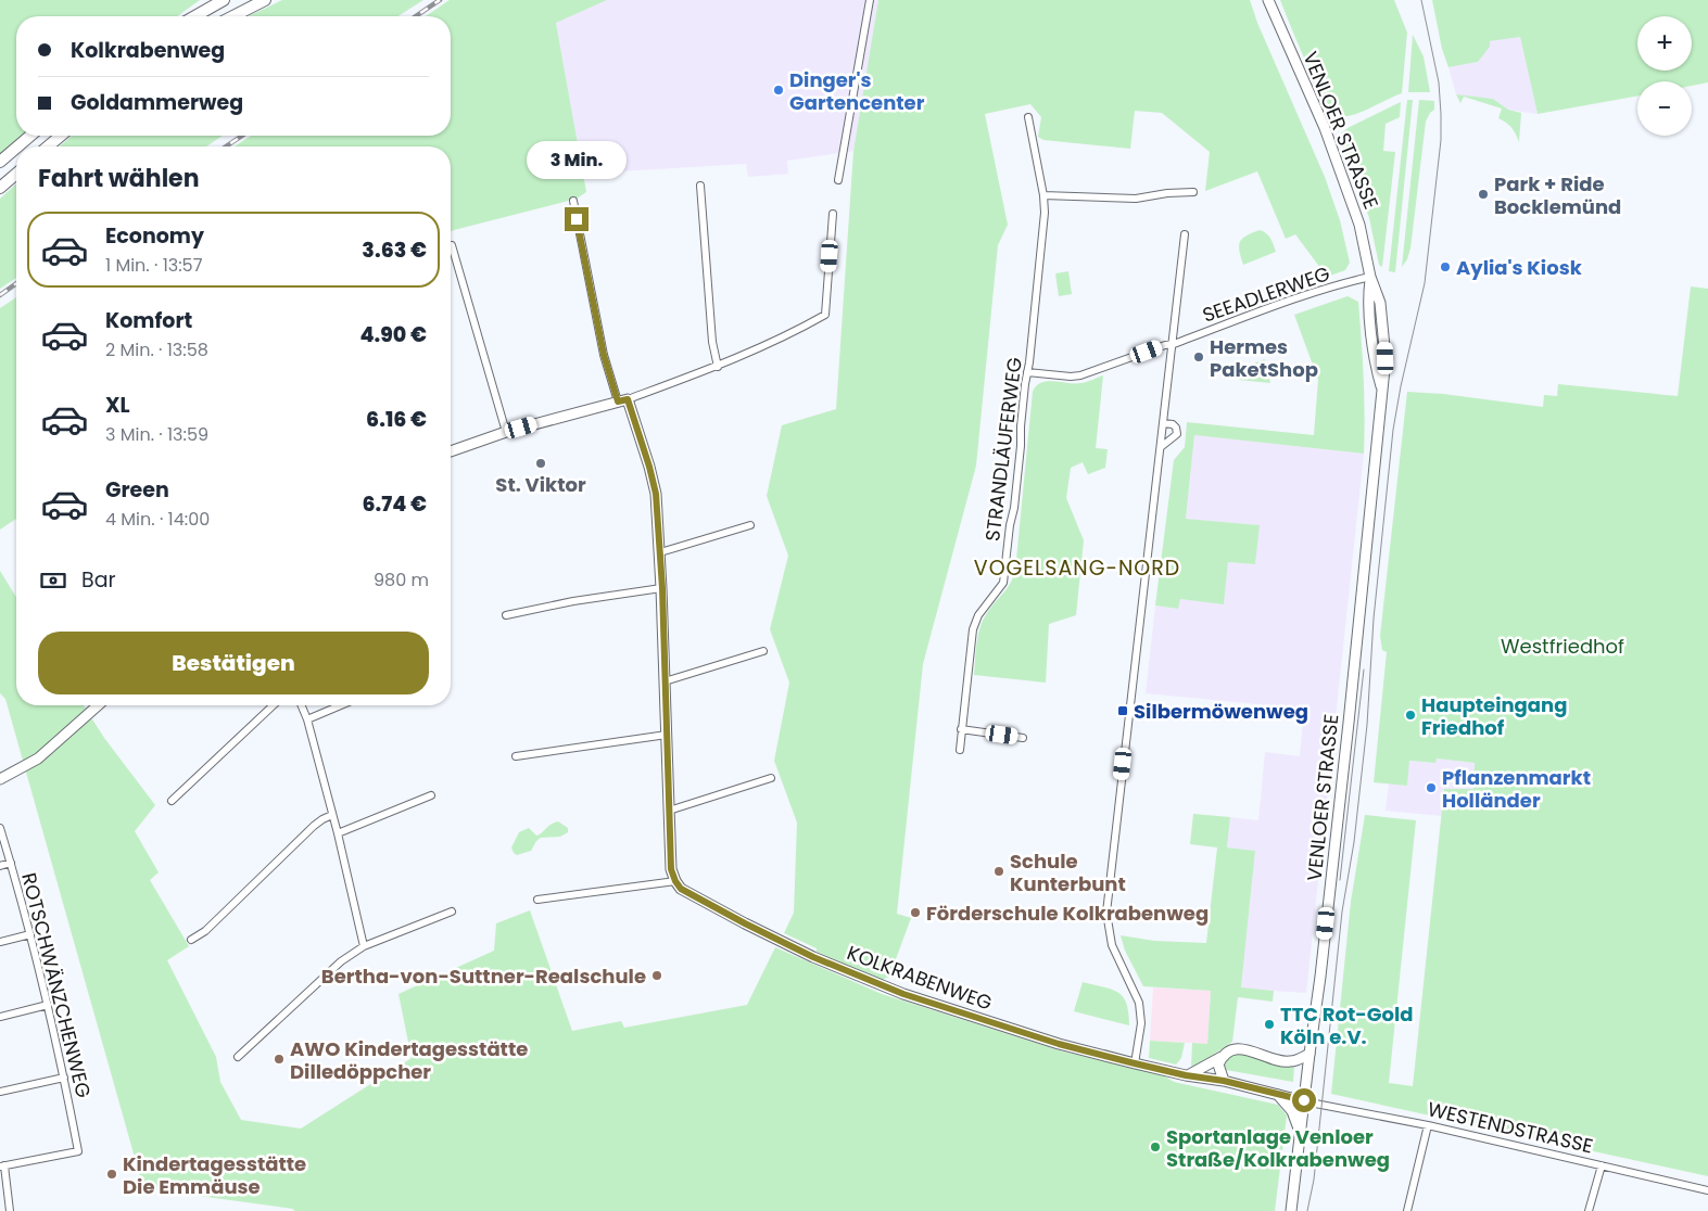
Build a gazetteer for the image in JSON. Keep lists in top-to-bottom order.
{
  "streets": {
    "street": [
      "VENLOER STRASSE",
      "SEEADLERWEG",
      "STRANDLÄUFERWEG",
      "KOLKRABENWEG",
      "ROTSCHWÄNZCHENWEG",
      "WESTENDSTRASSE"
    ]
  },
  "crossings": [
    ["VENLOER STRASSE", "SEEADLERWEG"],
    ["VENLOER STRASSE", "KOLKRABENWEG"],
    ["VENLOER STRASSE", "WESTENDSTRASSE"],
    ["SEEADLERWEG", "STRANDLÄUFERWEG"],
    ["KOLKRABENWEG", "WESTENDSTRASSE"]
  ],
  "districts": ["VOGELSANG-NORD"],
  "parks": ["Westfriedhof"],
  "places": {
    "other": [
      "Dinger's Gartencenter",
      "Park + Ride Bocklemünd",
      "Aylia's Kiosk",
      "Hermes PaketShop",
      "St. Viktor",
      "Haupteingang Friedhof",
      "Pflanzenmarkt Holländer",
      "Schule Kunterbunt",
      "Förderschule Kolkrabenweg",
      "Bertha-von-Suttner-Realschule",
      "TTC Rot-Gold Köln e.V.",
      "AWO Kindertagesstätte Dilledöppcher",
      "Sportanlage Venloer Straße/Kolkrabenweg",
      "Kindertagesstätte Die Emmäuse"
    ],
    "transit": ["Silbermöwenweg"]
  },
  "page": {
    "map_buttons": ["+", "−"],
    "banner": ["Kolkrabenweg", "Goldammerweg"],
    "bubble": "3 Min.",
    "heading": "Fahrt wählen",
    "list": [
      {
        "name": "Economy",
        "note": "1 Min. · 13:57",
        "value": "3.63 €"
      },
      {
        "name": "Komfort",
        "note": "2 Min. · 13:58",
        "value": "4.90 €"
      },
      {
        "name": "XL",
        "note": "3 Min. · 13:59",
        "value": "6.16 €"
      },
      {
        "name": "Green",
        "note": "4 Min. · 14:00",
        "value": "6.74 €"
      }
    ],
    "pay": ["Bar", "980 m"],
    "buttons": "Bestätigen"
  }
}
